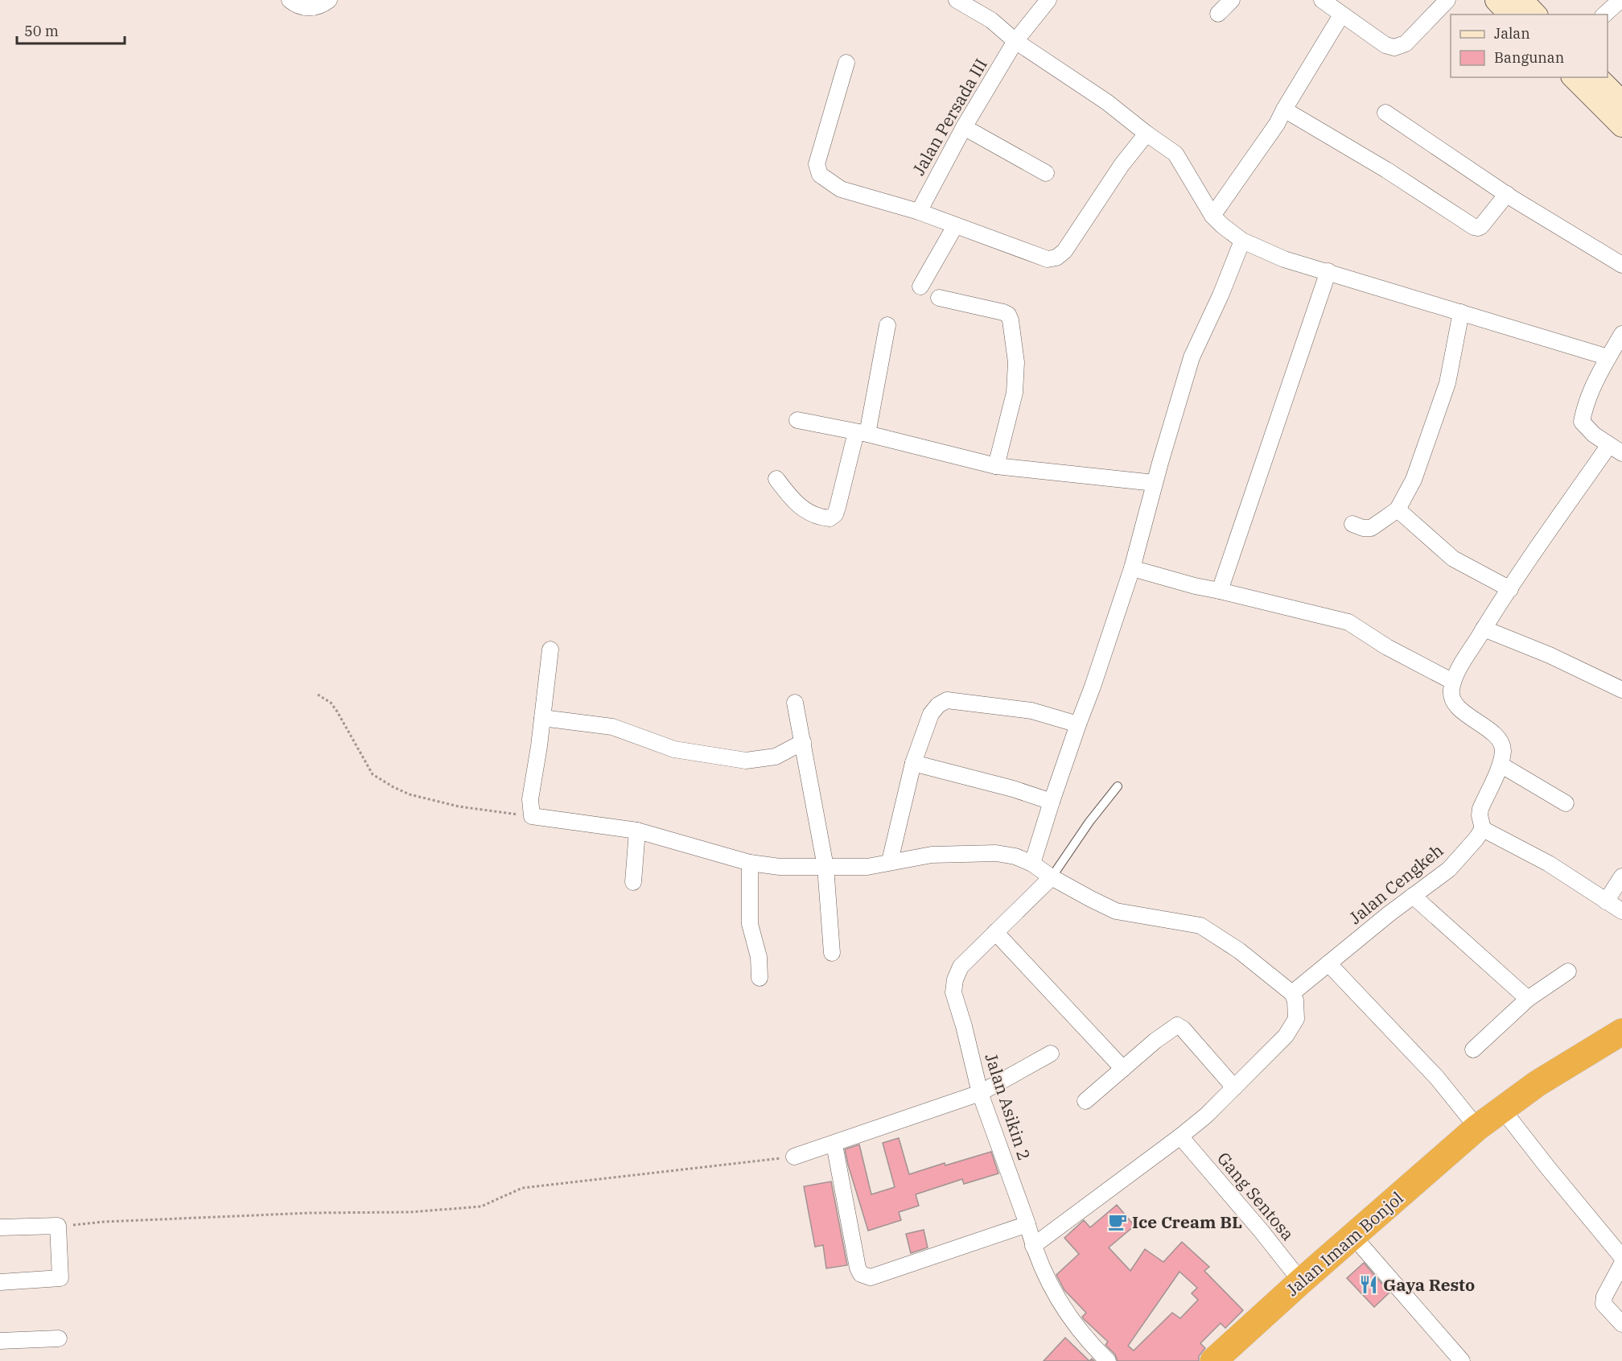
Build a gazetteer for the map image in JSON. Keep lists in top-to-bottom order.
{
  "streets": {
    "highway": ["Jalan Imam Bonjol"],
    "street": [
      "Jalan Persada III",
      "Jalan Cengkeh",
      "Jalan Asikin 2",
      "Gang Sentosa"
    ]
  },
  "crossings": [
    ["Gang Sentosa", "Jalan Imam Bonjol"]
  ],
  "places": {
    "cafe": ["Ice Cream BL"],
    "restaurant": ["Gaya Resto"]
  },
  "legend": ["Jalan", "Bangunan"],
  "scale_bar": "50 m"
}
